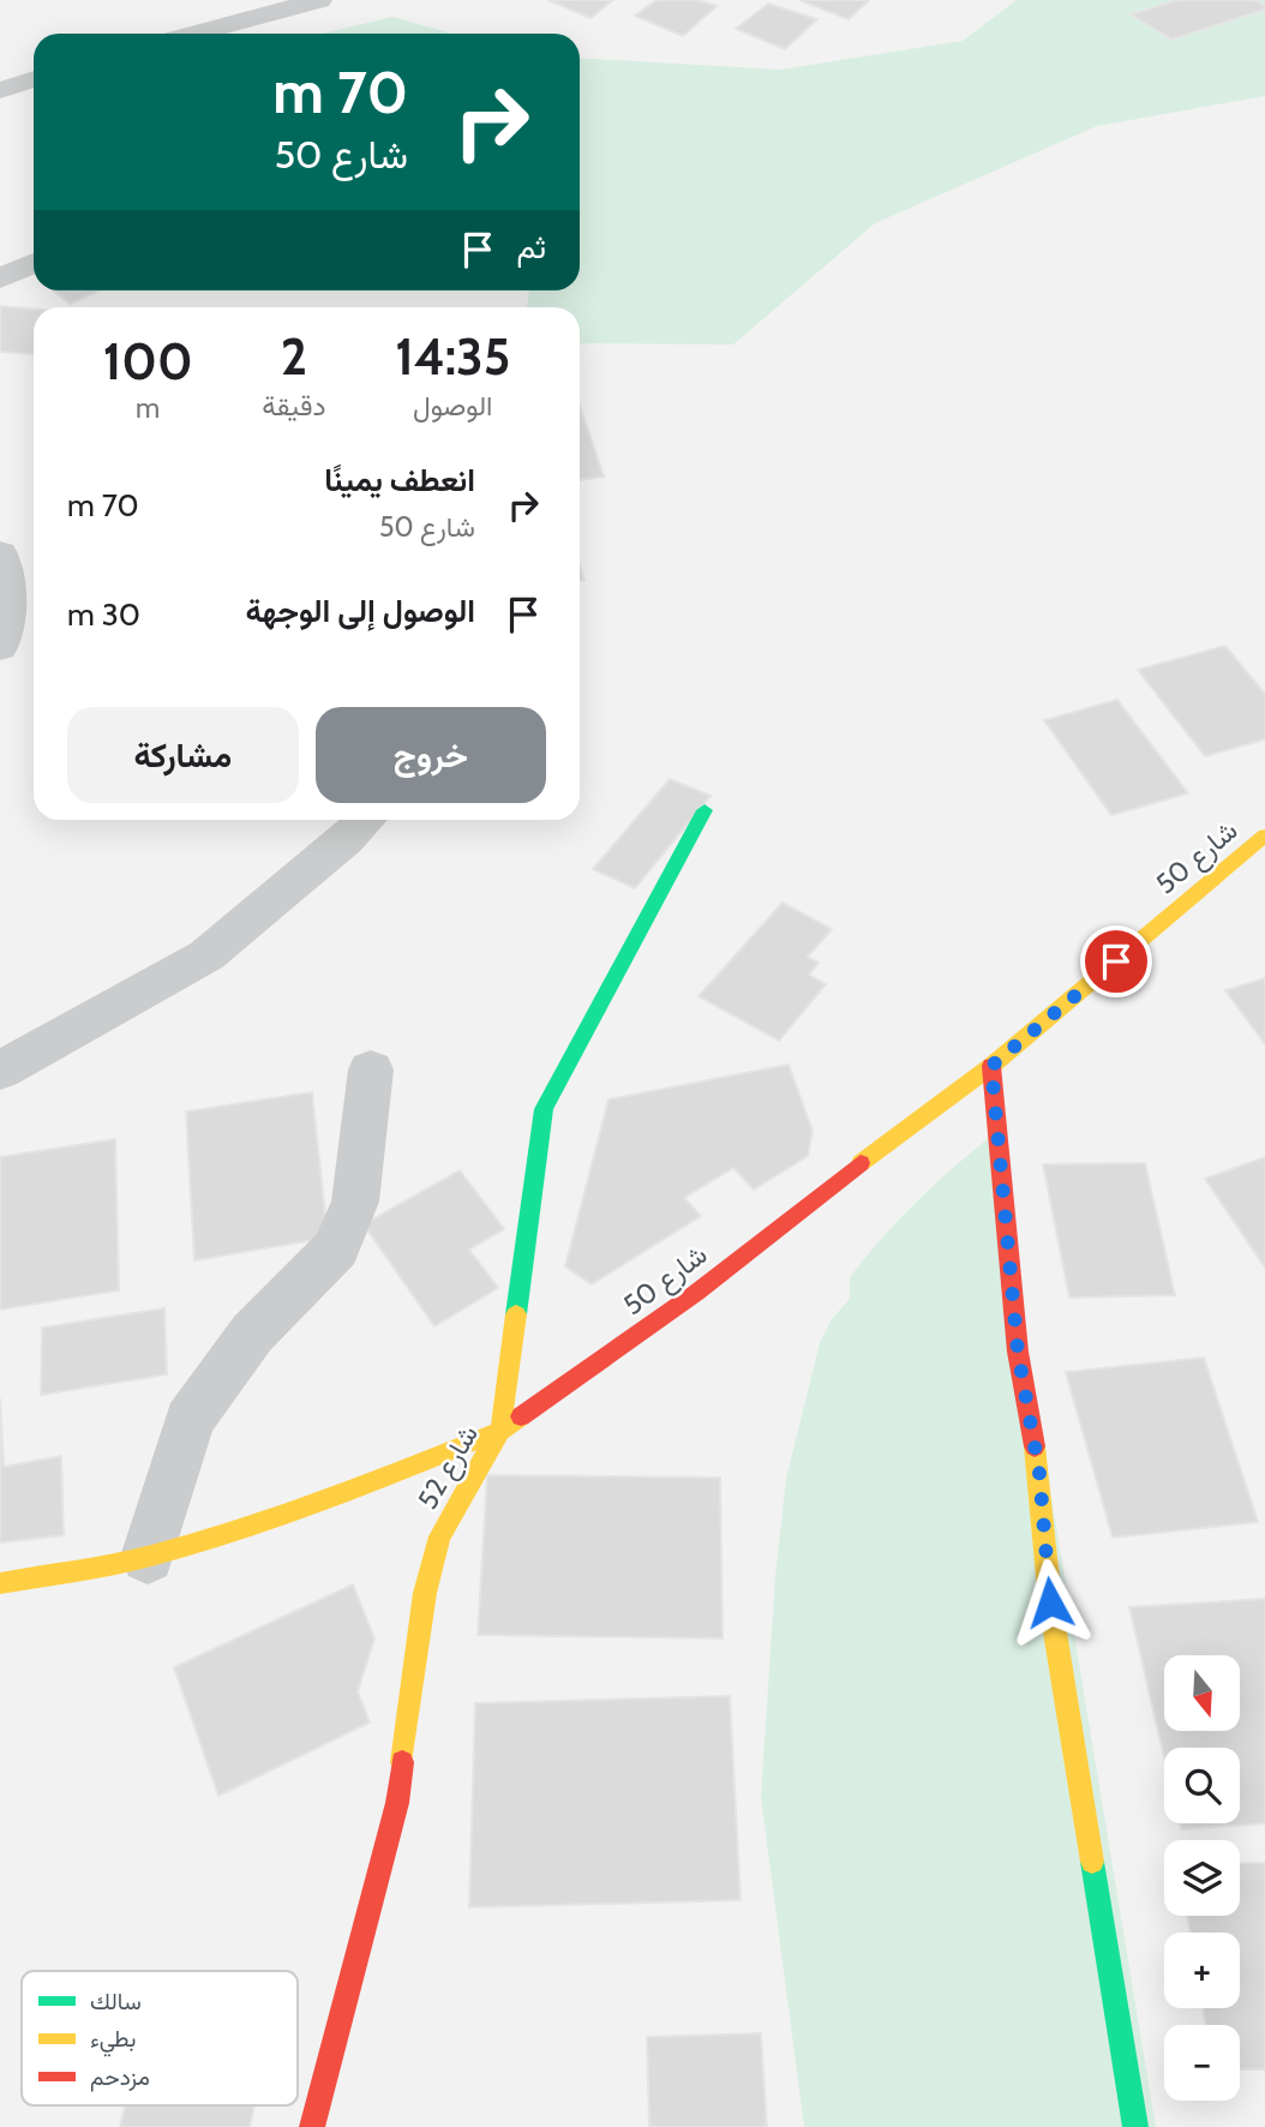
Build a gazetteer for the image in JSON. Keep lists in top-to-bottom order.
{
  "streets": {
    "street": ["شارع 50", "شارع 52"]
  },
  "crossings": [
    ["شارع 50", "شارع 52"]
  ],
  "legend": ["سالك", "بطيء", "مزدحم"],
  "north": "bottom",
  "page": {
    "turn": ["70 m", "شارع 50"],
    "then": "ثم",
    "eta": [
      "14:35",
      "الوصول",
      "2",
      "دقيقة",
      "100",
      "m"
    ],
    "list": [
      {
        "name": "انعطف يمينًا",
        "note": "شارع 50",
        "value": "70 m"
      },
      {
        "name": "الوصول إلى الوجهة",
        "value": "30 m"
      }
    ],
    "buttons": ["خروج", "مشاركة"],
    "map_buttons": ["+", "−"]
  }
}
